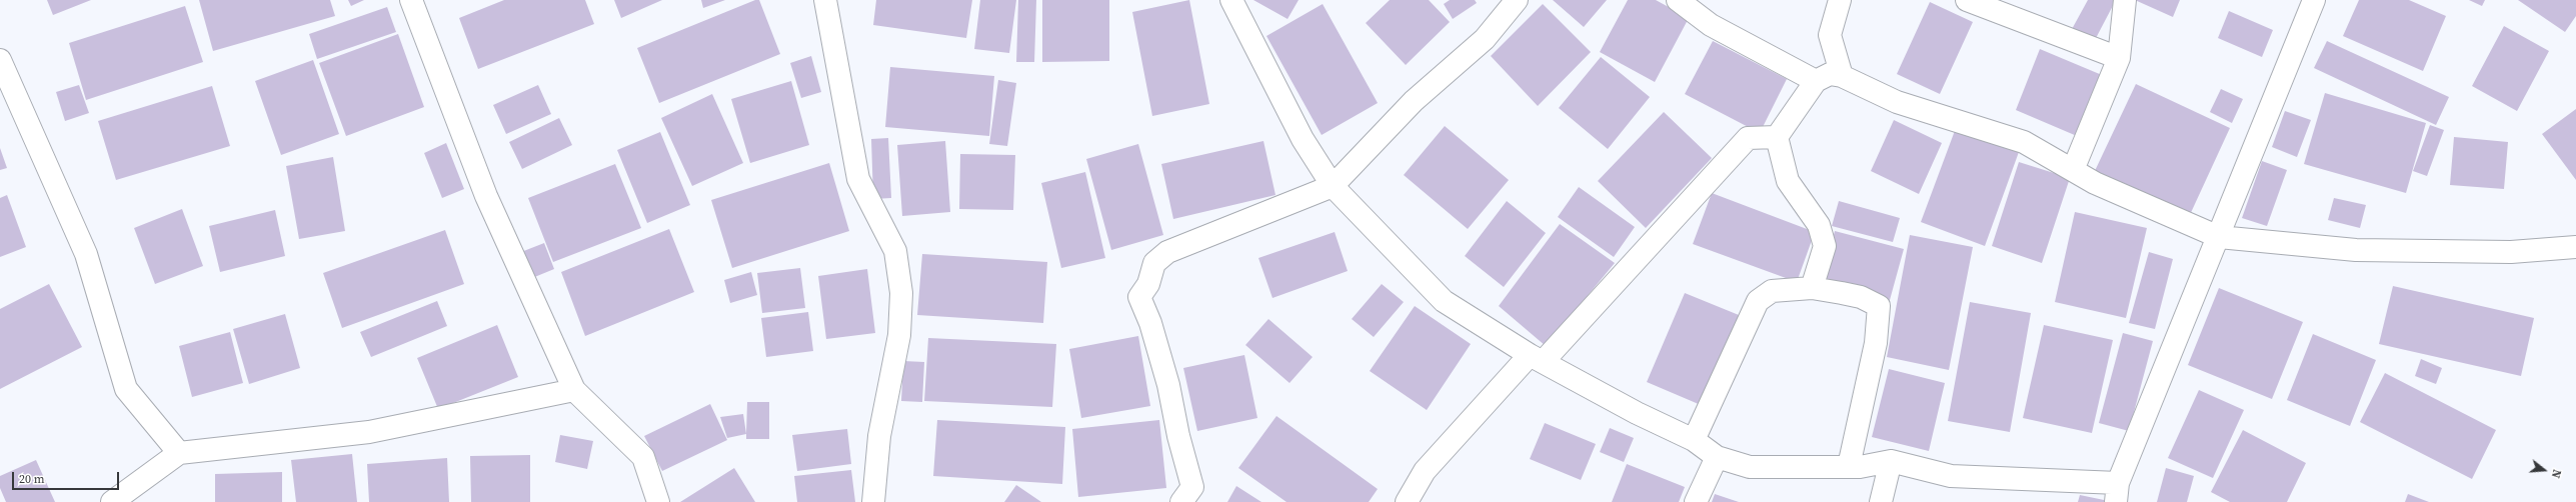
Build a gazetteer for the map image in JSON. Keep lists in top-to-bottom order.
{
  "scale_bar": "20 m",
  "north": "right"
}
